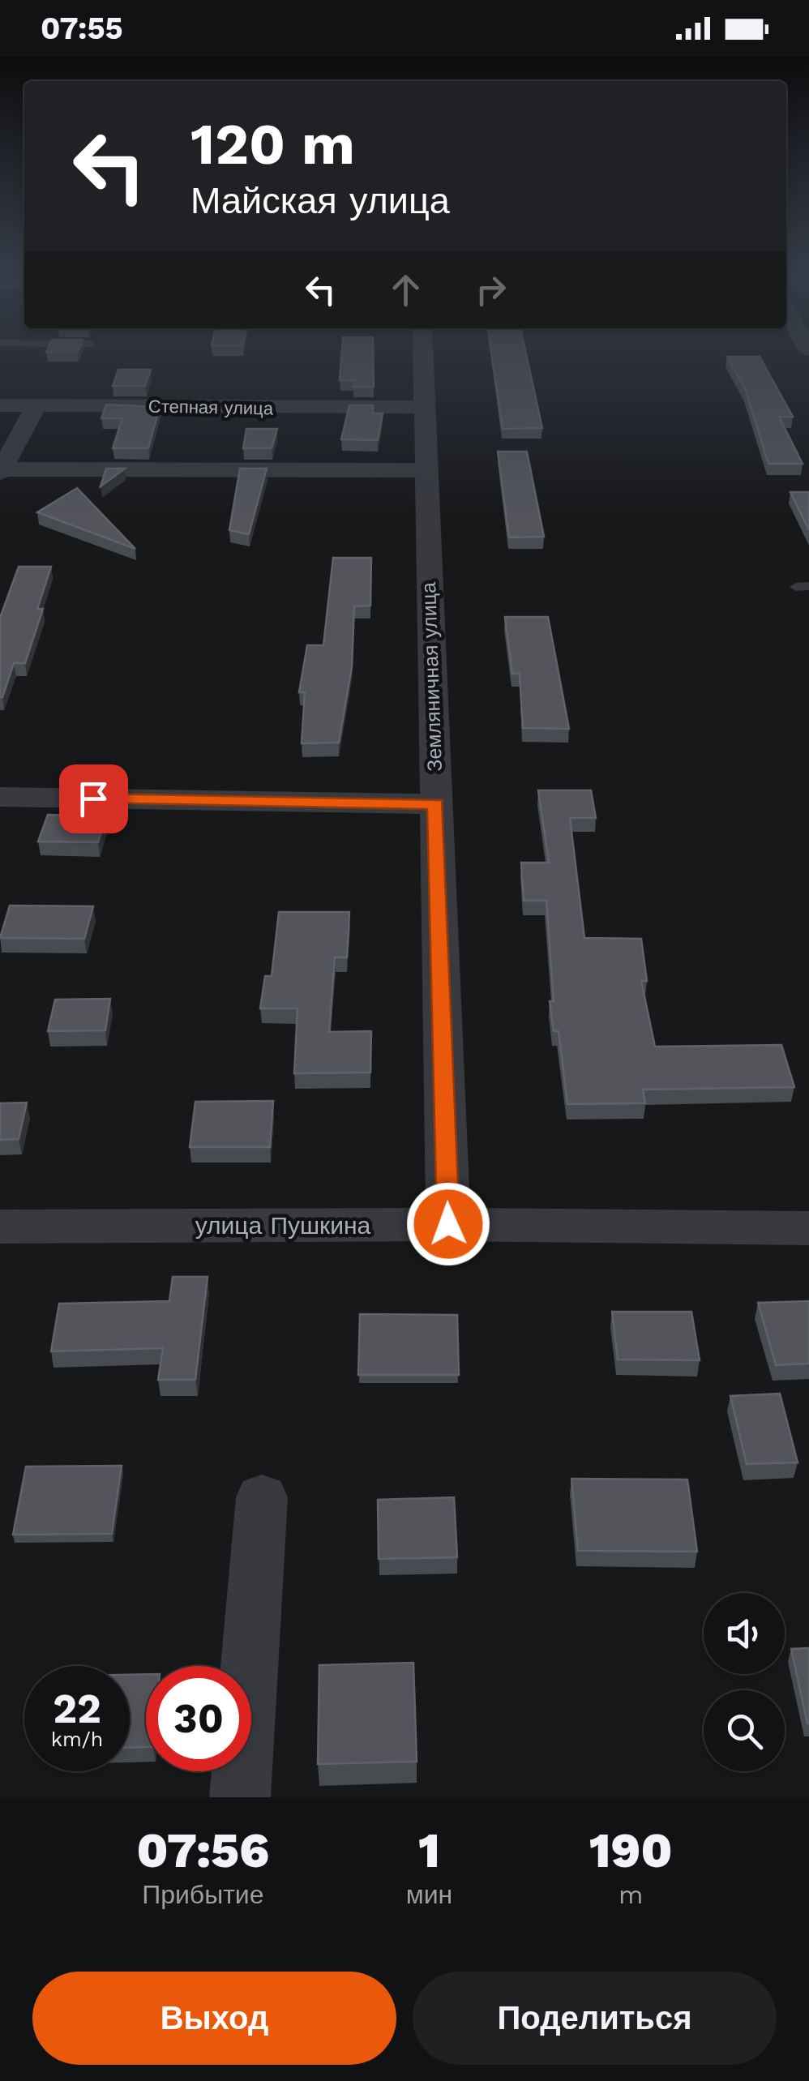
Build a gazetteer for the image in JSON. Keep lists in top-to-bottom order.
{
  "streets": {
    "street": ["Степная улица", "Земляничная улица", "улица Пушкина"]
  },
  "crossings": [
    ["Степная улица", "Земляничная улица"],
    ["Земляничная улица", "улица Пушкина"]
  ],
  "page": {
    "status": "07:55",
    "turn": ["120 m", "Майская улица"],
    "speed": "22 km/h",
    "limit": "30",
    "eta": [
      "07:56",
      "Прибытие",
      "1",
      "мин",
      "190",
      "m"
    ],
    "buttons": ["Выход", "Поделиться"]
  }
}
